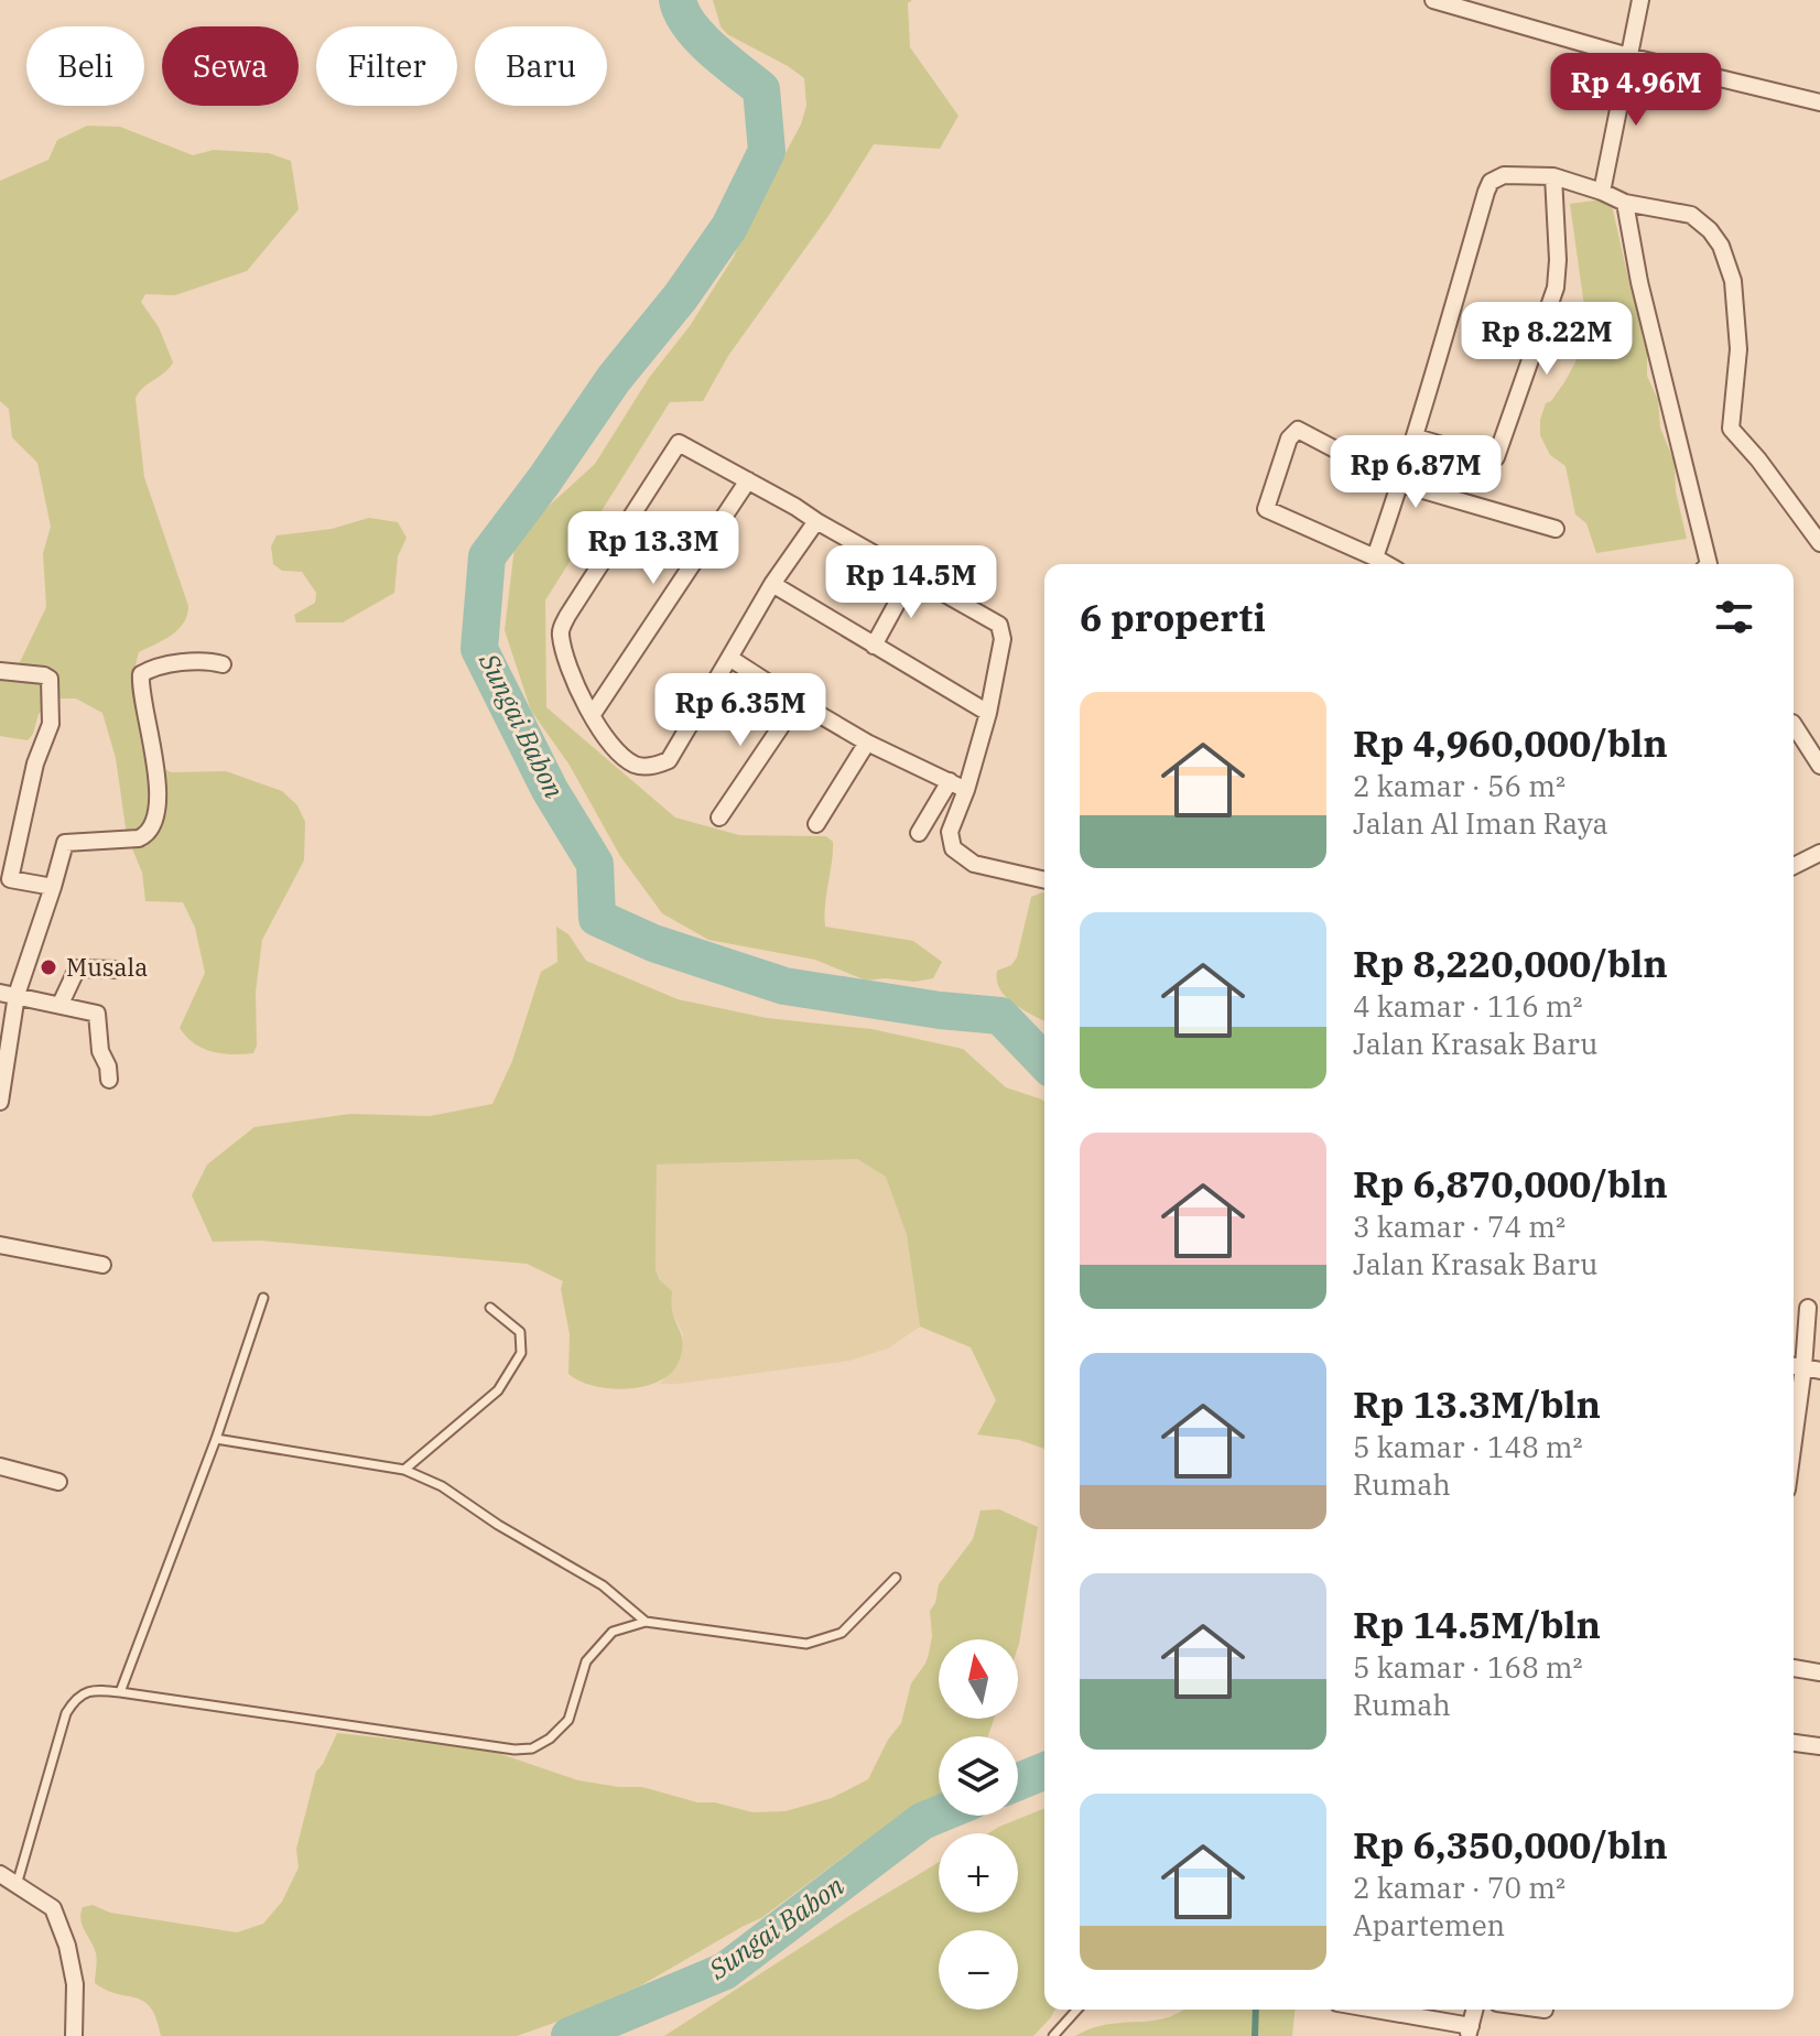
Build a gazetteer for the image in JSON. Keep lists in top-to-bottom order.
{
  "water": ["Sungai Babon"],
  "places": ["Musala"],
  "north": "top",
  "page": {
    "chip": [
      "Beli",
      "Sewa",
      "Filter",
      "Baru"
    ],
    "price": [
      "Rp 4.96M",
      "Rp 8.22M",
      "Rp 6.87M",
      "Rp 13.3M",
      "Rp 14.5M",
      "Rp 6.35M"
    ],
    "heading": "6 properti",
    "list": [
      {
        "name": "Rp 4,960,000/bln",
        "note": "2 kamar · 56 m² · Jalan Al Iman Raya"
      },
      {
        "name": "Rp 8,220,000/bln",
        "note": "4 kamar · 116 m² · Jalan Krasak Baru"
      },
      {
        "name": "Rp 6,870,000/bln",
        "note": "3 kamar · 74 m² · Jalan Krasak Baru"
      },
      {
        "name": "Rp 13.3M/bln",
        "note": "5 kamar · 148 m² · Rumah"
      },
      {
        "name": "Rp 14.5M/bln",
        "note": "5 kamar · 168 m² · Rumah"
      },
      {
        "name": "Rp 6,350,000/bln",
        "note": "2 kamar · 70 m² · Apartemen"
      }
    ],
    "map_buttons": ["+", "−"]
  }
}
